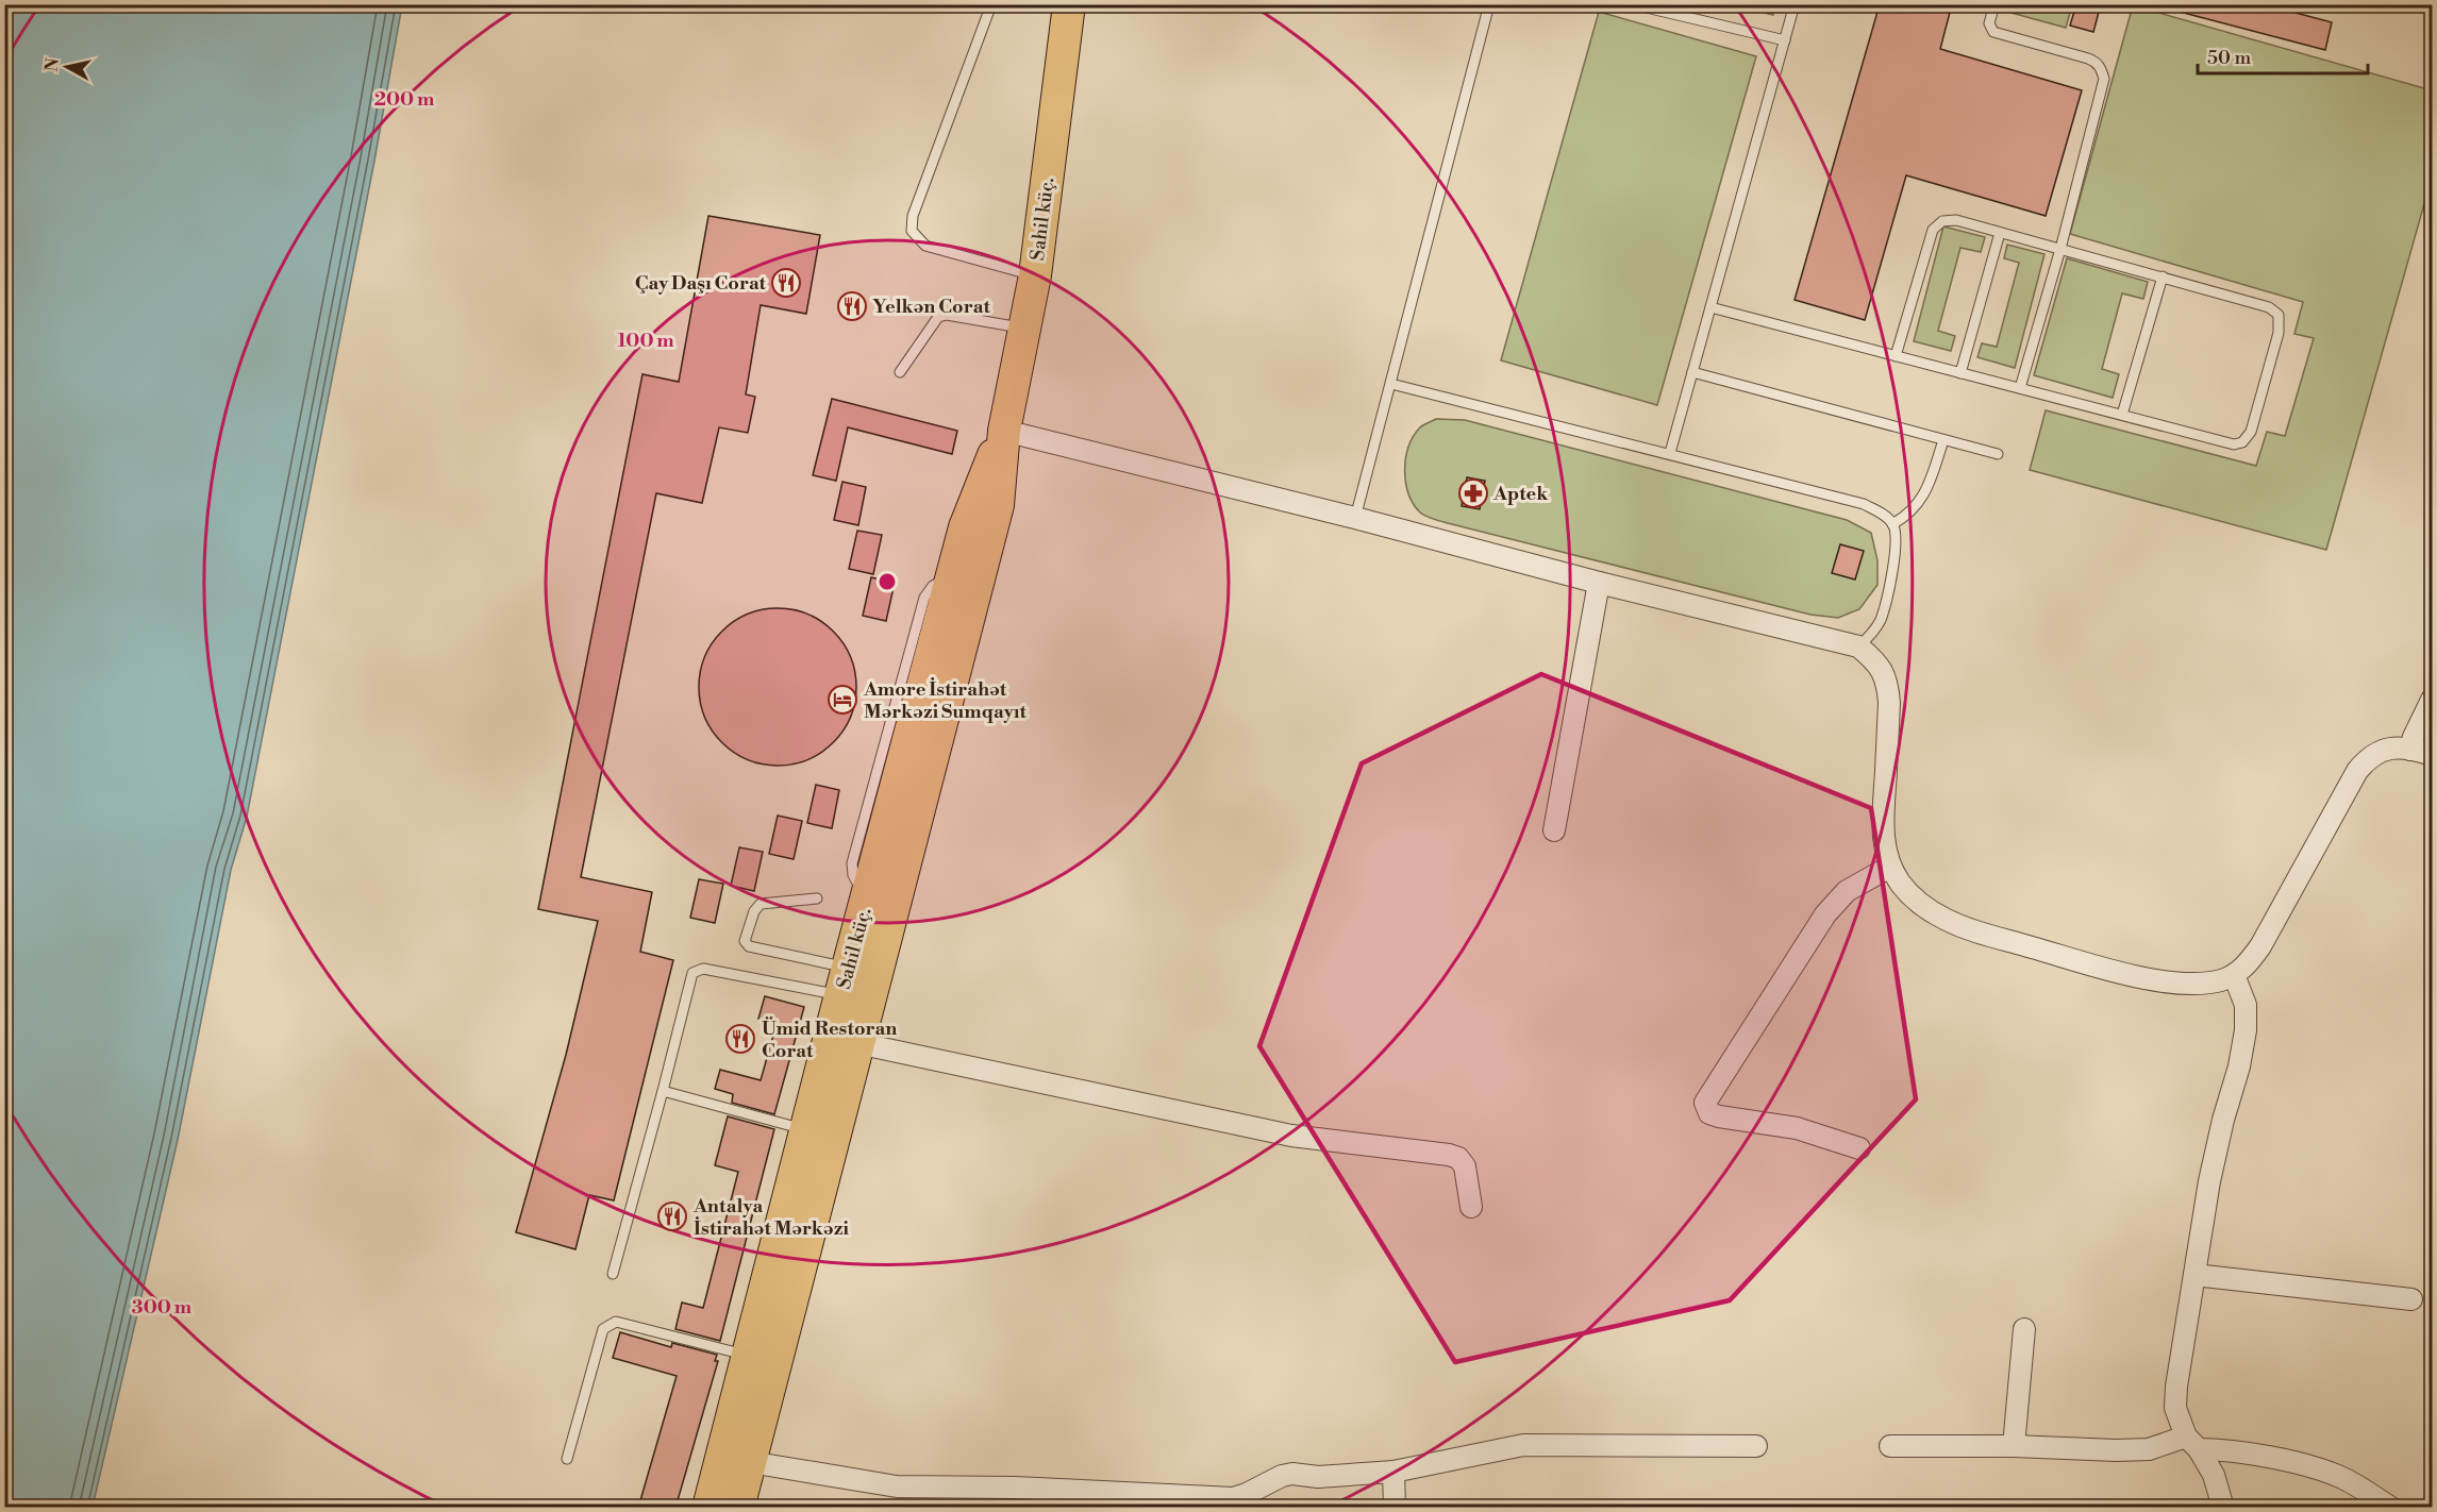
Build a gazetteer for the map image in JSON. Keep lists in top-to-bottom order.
{
  "streets": {
    "main road": ["Sahil küç."]
  },
  "places": {
    "restaurant": [
      "Çay Daşı Corat",
      "Yelkən Corat",
      "Ümid Restoran Corat",
      "Antalya İstirahət Mərkəzi"
    ],
    "pharmacy": ["Aptek"],
    "hotel": ["Amore İstirahət Mərkəzi Sumqayıt"]
  },
  "scale_bar": "50 m",
  "north": "left",
  "rings": ["200 m", "100 m", "300 m"]
}
